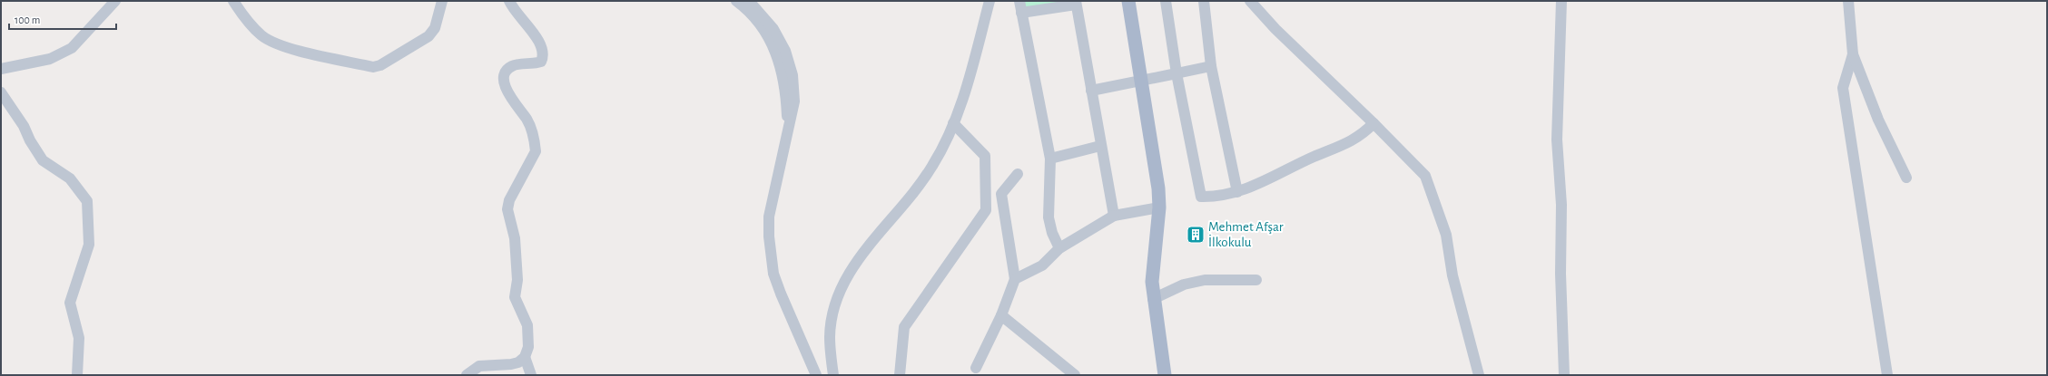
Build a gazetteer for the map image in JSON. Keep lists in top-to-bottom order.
{
  "places": {
    "building": ["Mehmet Afşar İlkokulu"]
  },
  "scale_bar": "100 m"
}
